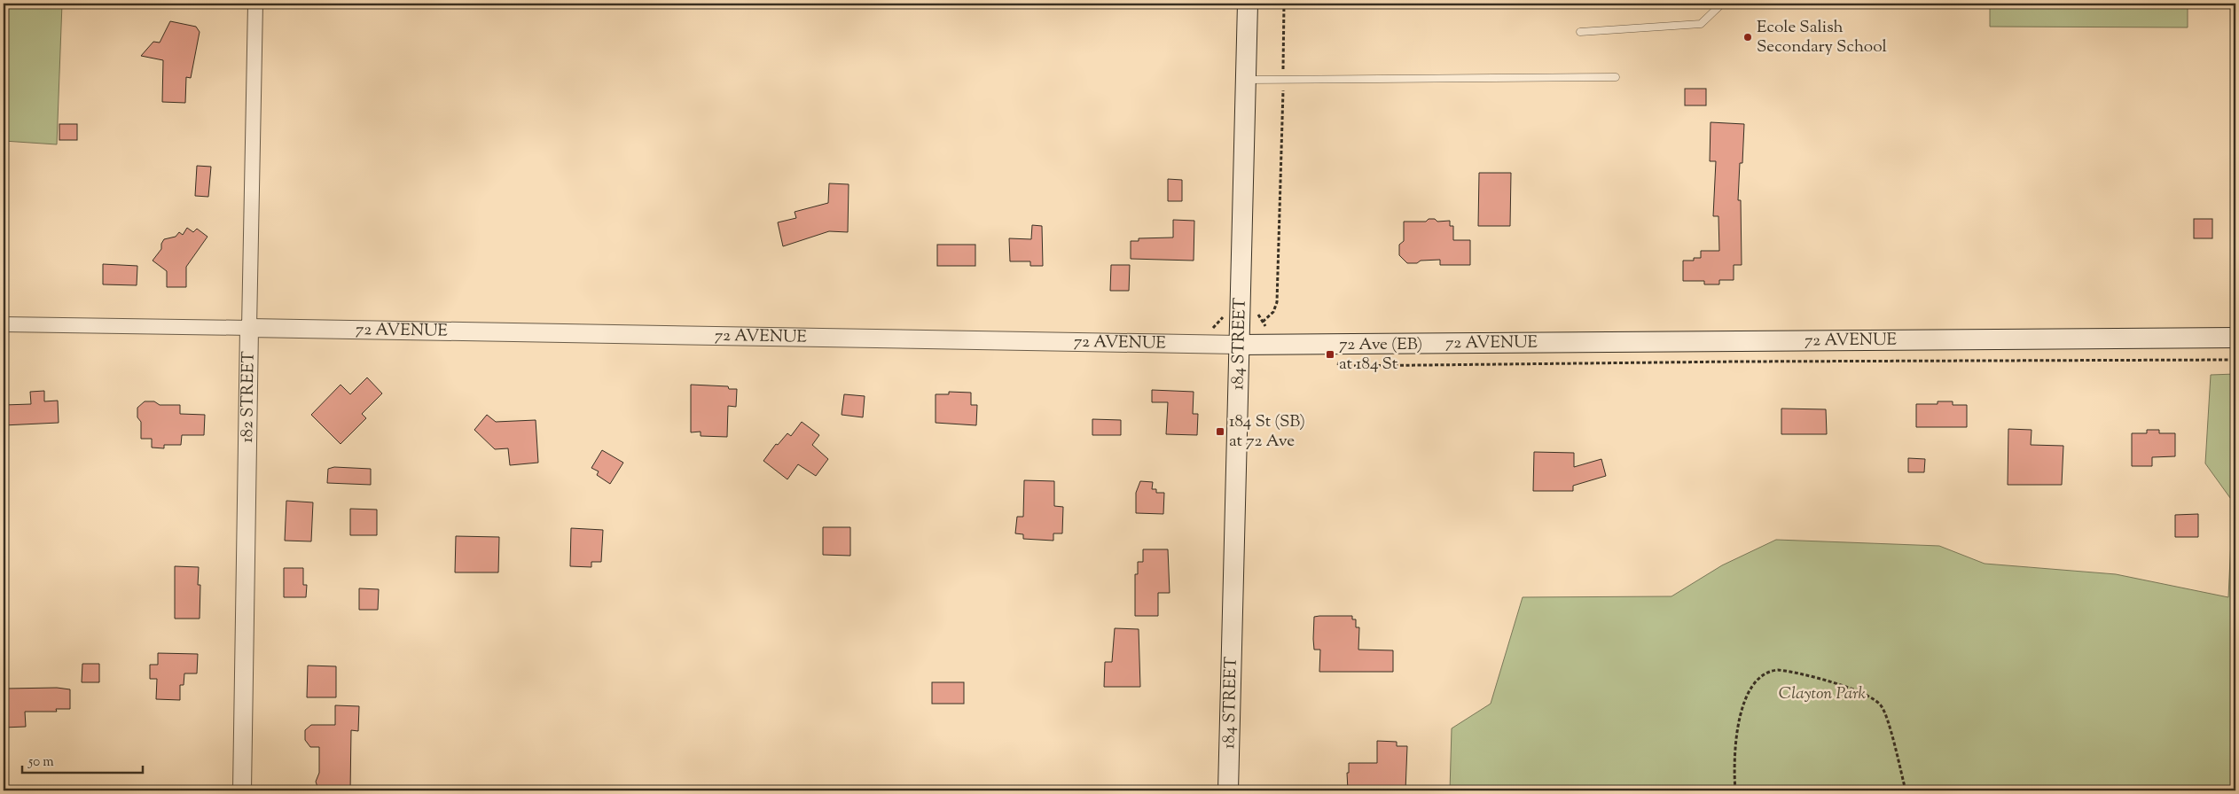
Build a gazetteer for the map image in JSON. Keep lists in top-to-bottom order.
{
  "streets": {
    "main road": ["72 AVENUE", "184 STREET"],
    "street": ["182 STREET"]
  },
  "crossings": [
    ["72 AVENUE", "184 STREET"],
    ["72 AVENUE", "182 STREET"]
  ],
  "parks": ["Clayton Park"],
  "places": {
    "other": ["Ecole Salish Secondary School"],
    "transit": ["72 Ave (EB) at 184 St", "184 St (SB) at 72 Ave"]
  },
  "scale_bar": "50 m"
}
